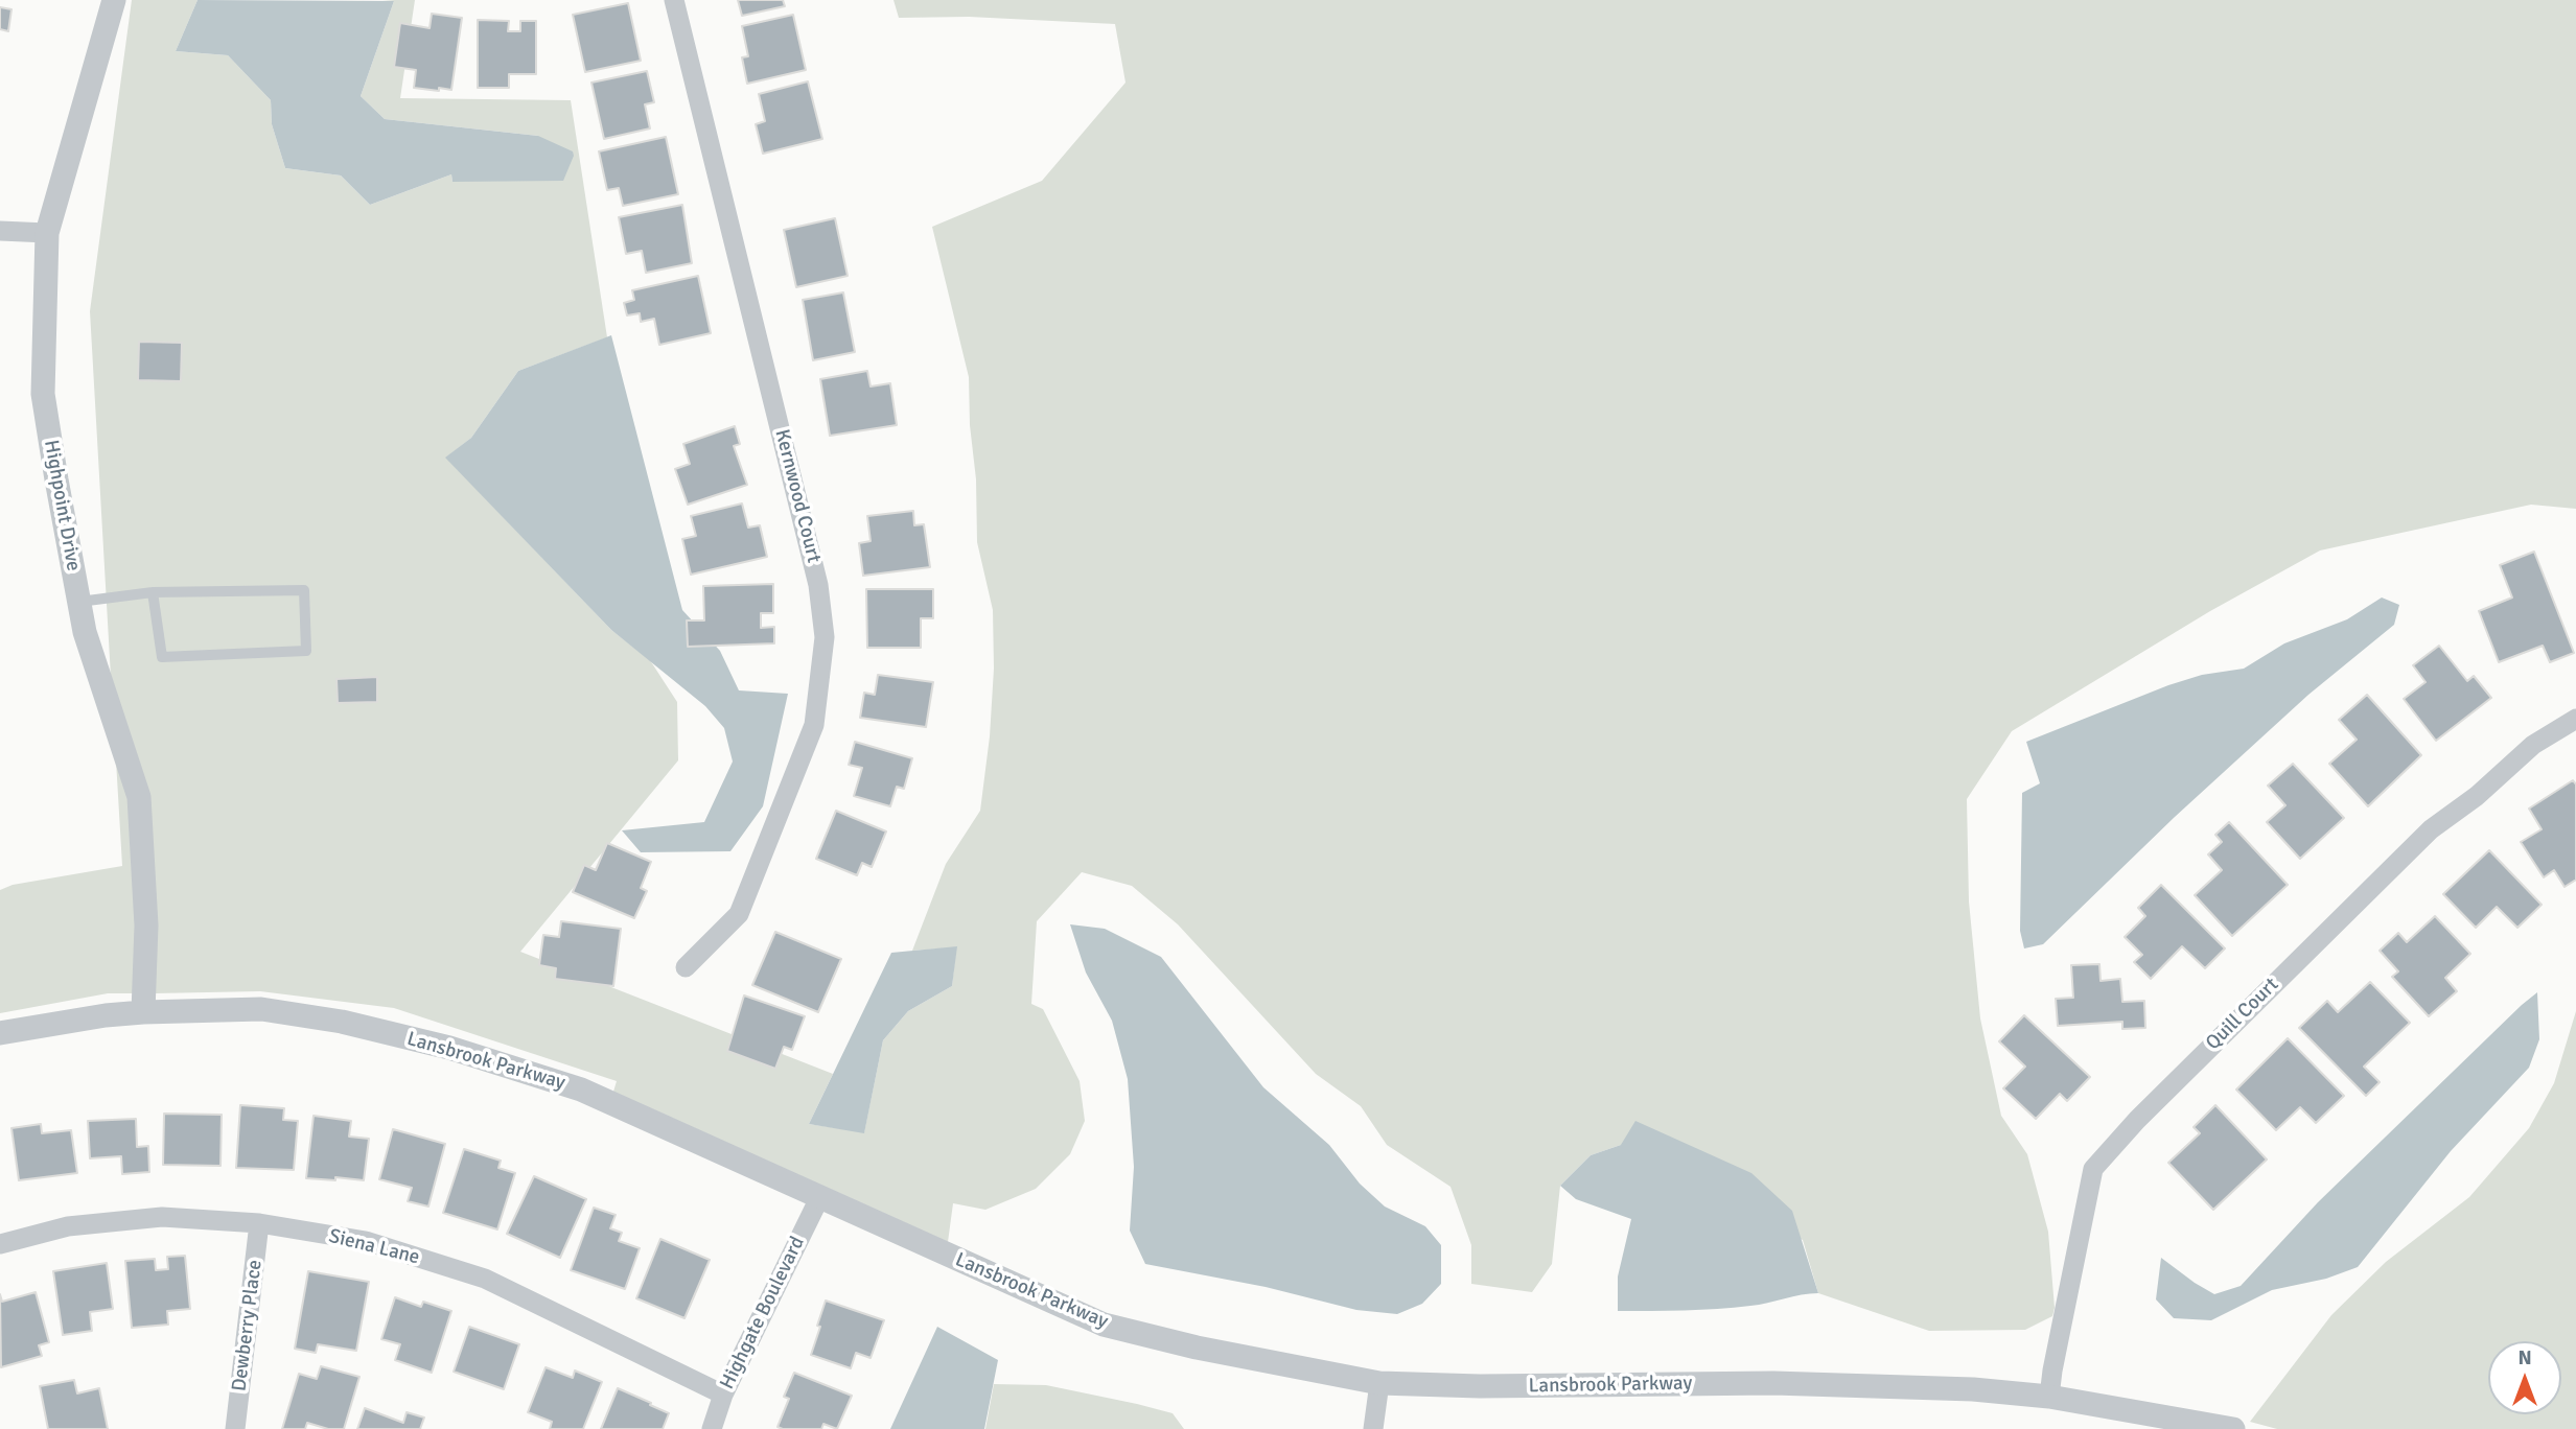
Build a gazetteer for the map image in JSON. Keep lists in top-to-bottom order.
{
  "streets": {
    "street": [
      "Kernwood Court",
      "Highpoint Drive",
      "Quill Court",
      "Lansbrook Parkway",
      "Siena Lane",
      "Highgate Boulevard",
      "Dewberry Place"
    ]
  },
  "crossings": [
    ["Highpoint Drive", "Lansbrook Parkway"],
    ["Quill Court", "Lansbrook Parkway"],
    ["Lansbrook Parkway", "Highgate Boulevard"],
    ["Siena Lane", "Highgate Boulevard"],
    ["Siena Lane", "Dewberry Place"]
  ],
  "north": "top"
}
